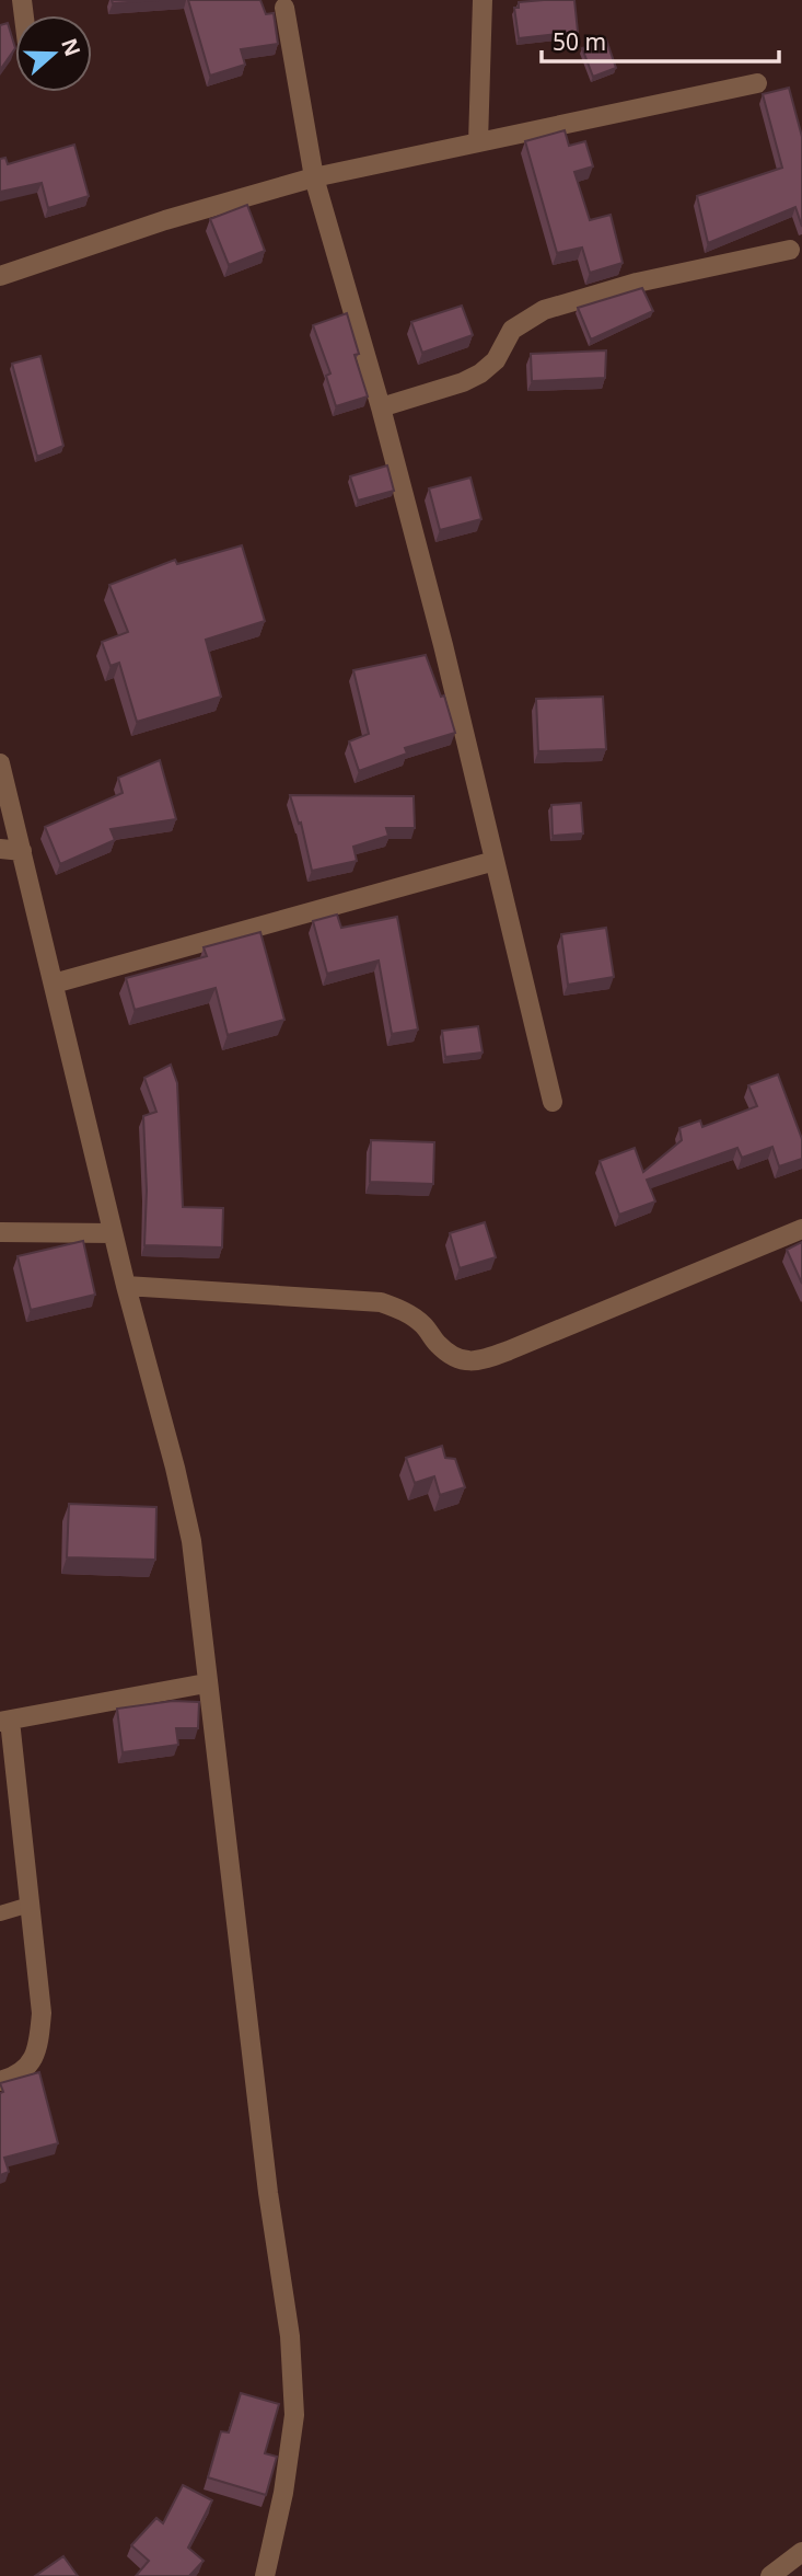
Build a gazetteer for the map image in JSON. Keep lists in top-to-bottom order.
{
  "scale_bar": "50 m",
  "north": "right"
}
